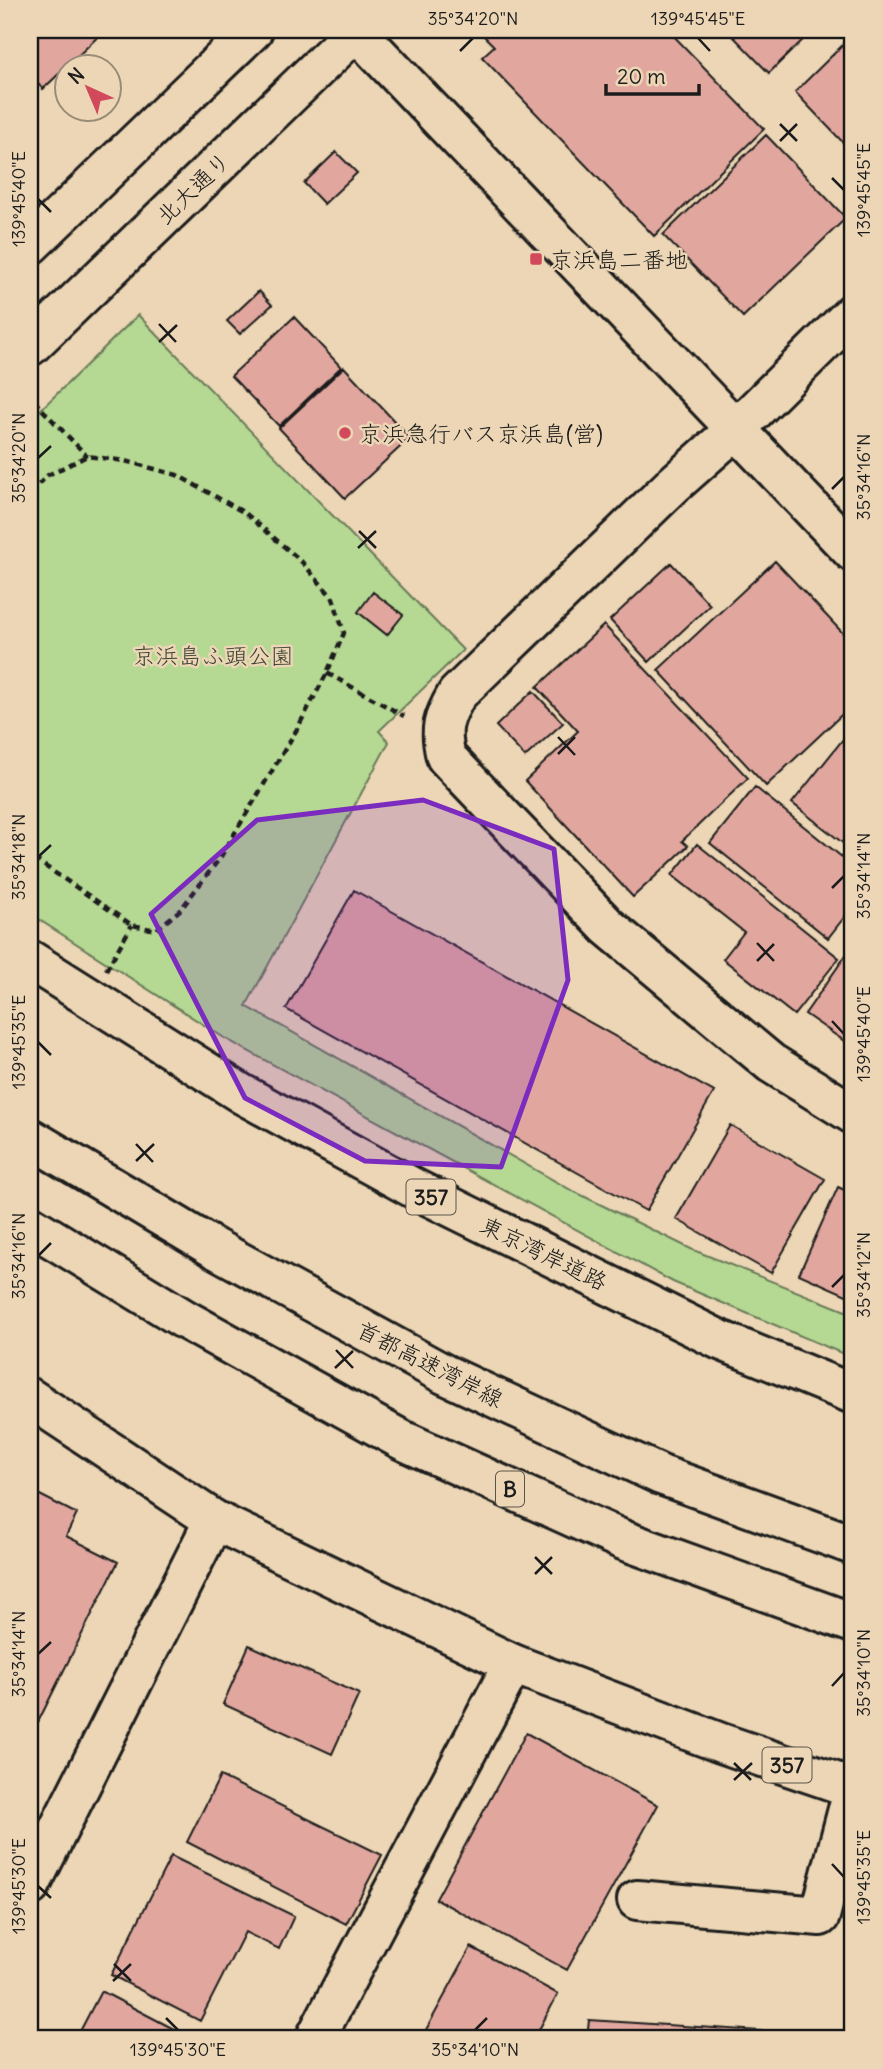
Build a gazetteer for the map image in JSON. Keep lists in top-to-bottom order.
{
  "streets": {
    "main road": [
      "北大通り",
      "357",
      "東京湾岸道路",
      "首都高速湾岸線",
      "B"
    ]
  },
  "parks": ["京浜島ふ頭公園"],
  "places": {
    "transit": ["京浜島二番地"],
    "other": ["京浜急行バス京浜島(営)"]
  },
  "scale_bar": "20 m",
  "north": "top left",
  "coordinates": [
    "35°34'20\"N",
    "139°45'45\"E",
    "139°45'40\"E",
    "35°34'16\"N",
    "35°34'18\"N",
    "35°34'14\"N",
    "139°45'35\"E",
    "35°34'12\"N",
    "35°34'10\"N",
    "139°45'30\"E"
  ]
}
